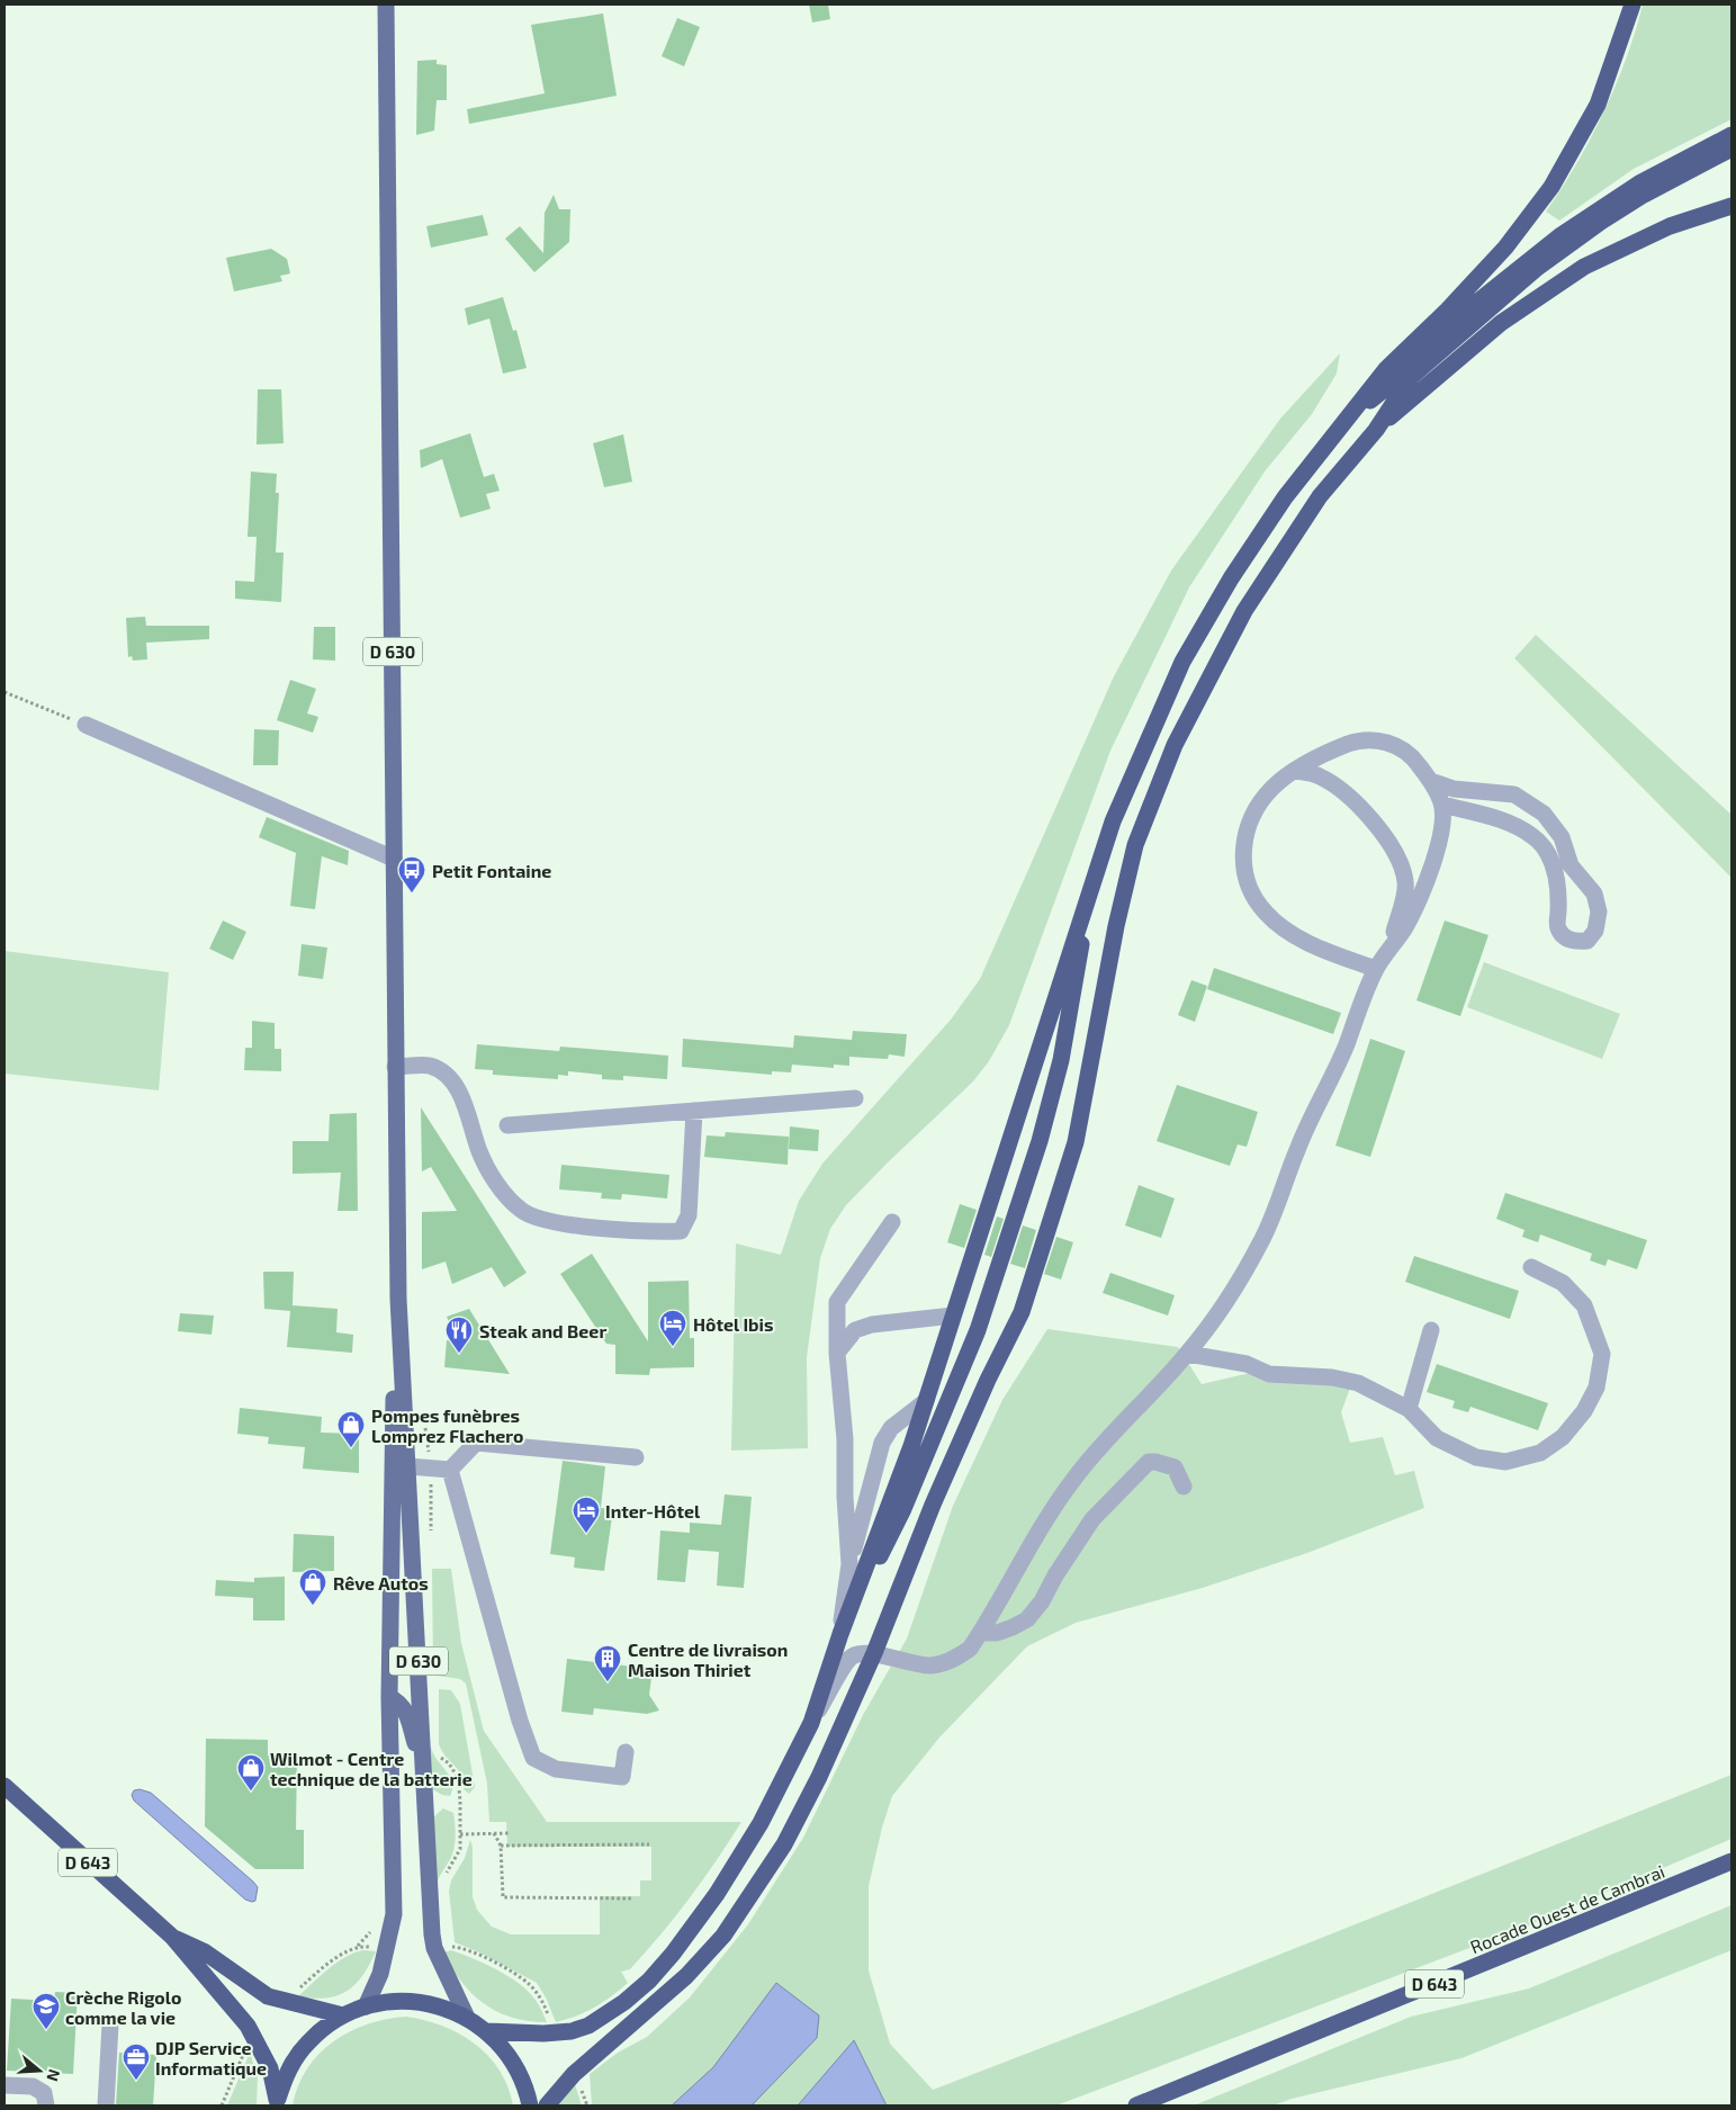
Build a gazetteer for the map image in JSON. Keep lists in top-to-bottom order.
{
  "streets": {
    "highway": ["D 643", "Rocade Ouest de Cambrai"],
    "main road": ["D 630"]
  },
  "places": {
    "bus stop": ["Petit Fontaine"],
    "hotel": ["Hôtel Ibis", "Inter-Hôtel"],
    "restaurant": ["Steak and Beer"],
    "shop": ["Pompes funèbres Lomprez Flachero", "Rêve Autos", "Wilmot - Centre technique de la batterie"],
    "building": ["Centre de livraison Maison Thiriet"],
    "school or university": ["Crèche Rigolo comme la vie"],
    "office": ["DJP Service Informatique"]
  },
  "north": "right"
}
